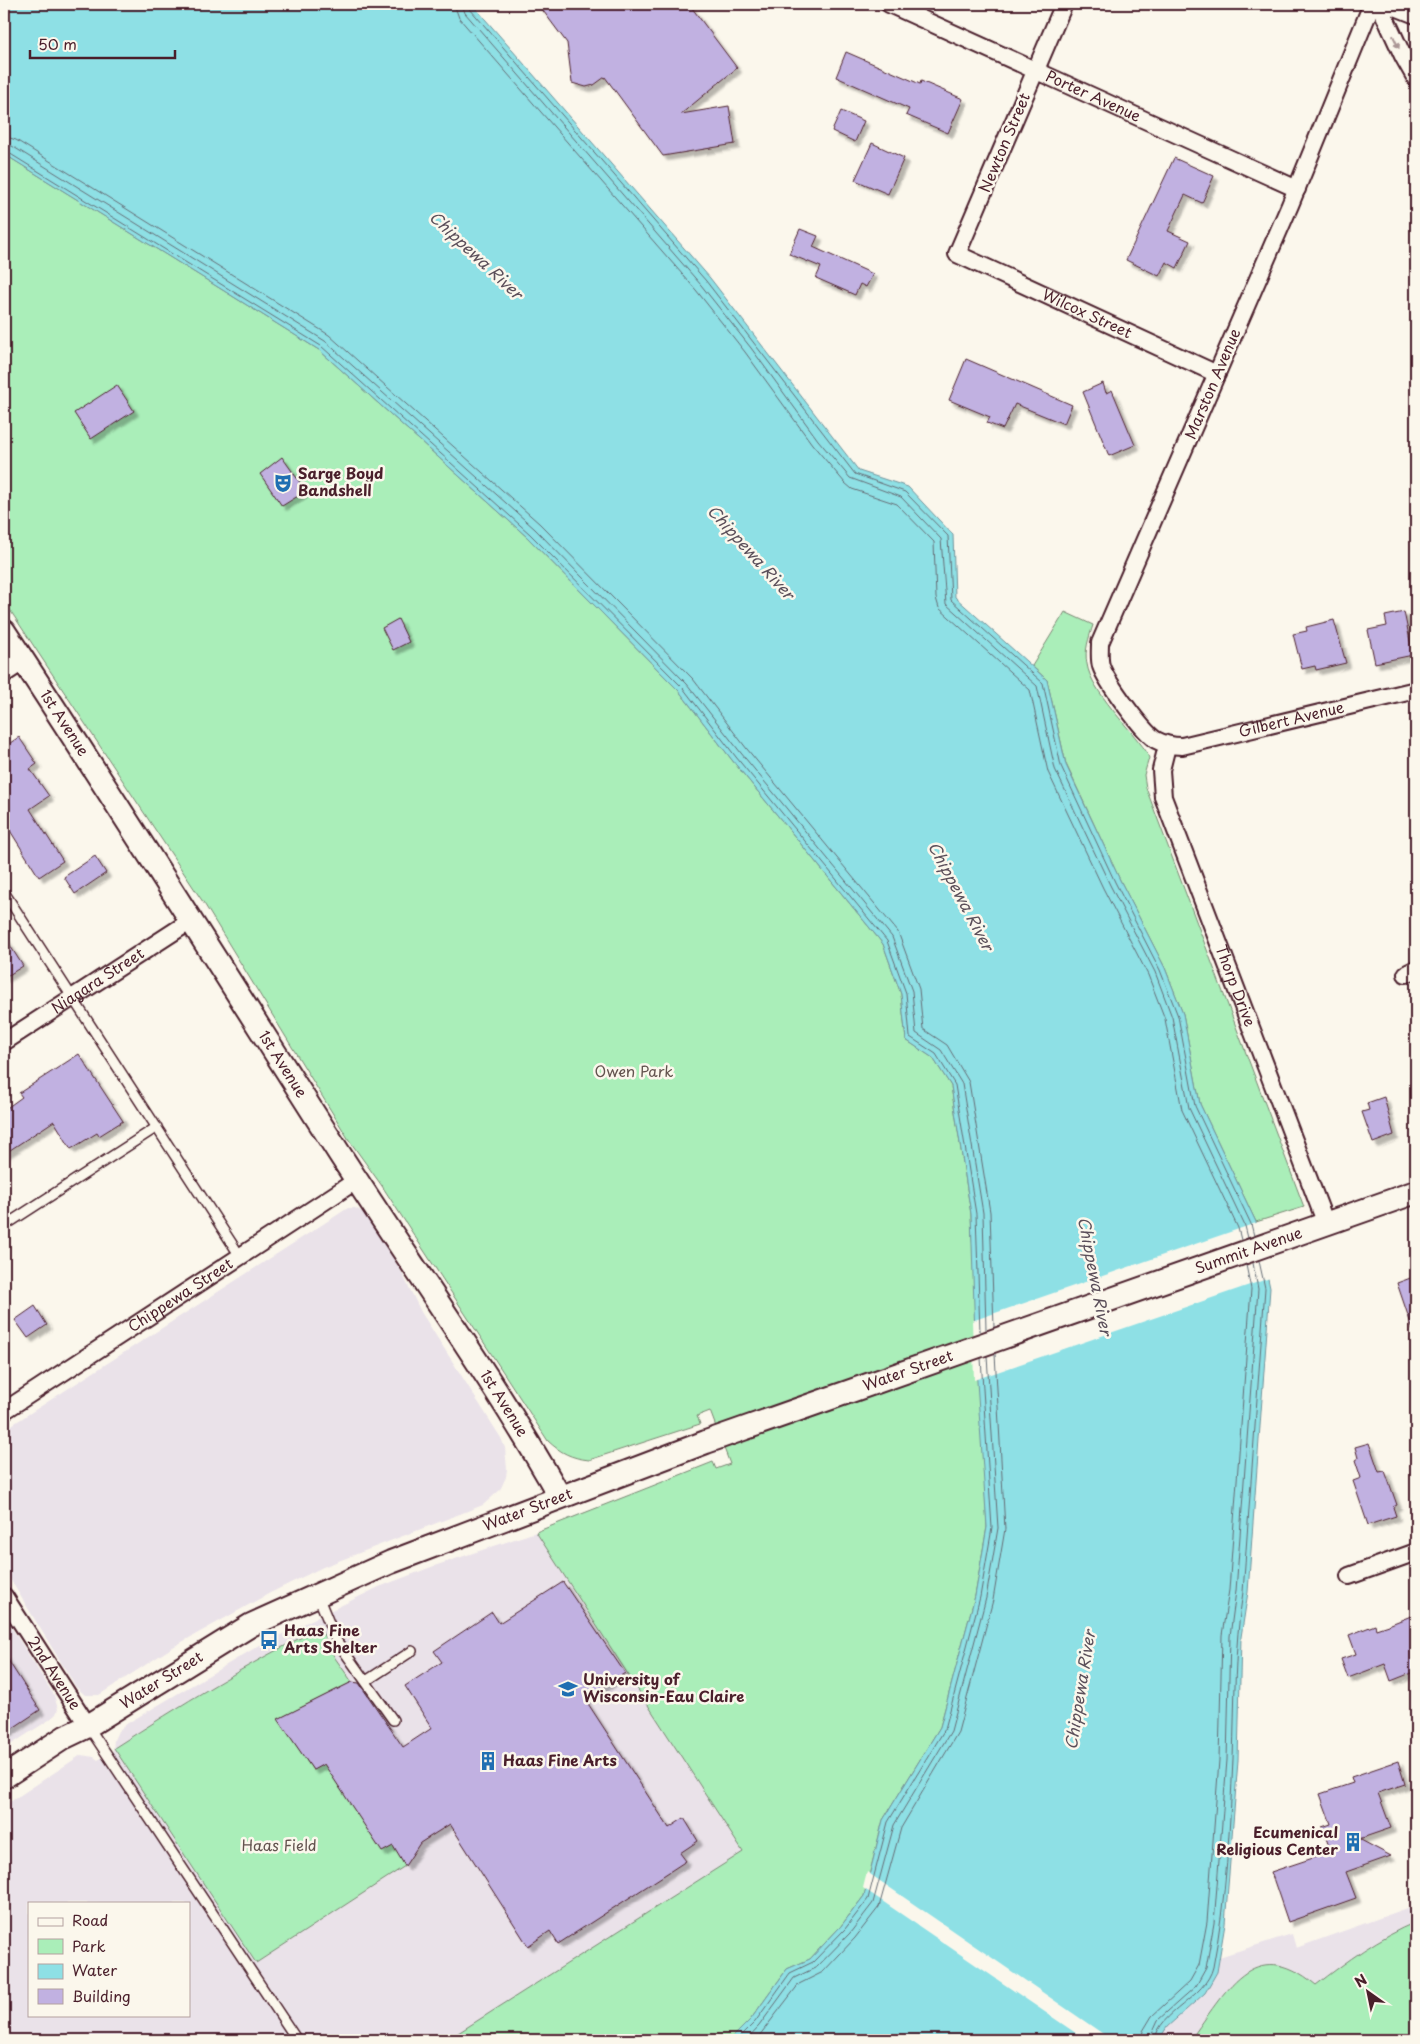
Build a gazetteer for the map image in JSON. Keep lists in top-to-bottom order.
{
  "streets": {
    "main road": ["1st Avenue", "Summit Avenue", "Water Street"],
    "street": [
      "Porter Avenue",
      "Newton Street",
      "Wilcox Street",
      "Marston Avenue",
      "Gilbert Avenue",
      "Niagara Street",
      "Thorp Drive",
      "Chippewa Street",
      "2nd Avenue"
    ]
  },
  "crossings": [
    ["Porter Avenue", "Newton Street"],
    ["Porter Avenue", "Marston Avenue"],
    ["Newton Street", "Wilcox Street"],
    ["Wilcox Street", "Marston Avenue"],
    ["Marston Avenue", "Gilbert Avenue"],
    ["Marston Avenue", "Thorp Drive"],
    ["Gilbert Avenue", "Thorp Drive"],
    ["1st Avenue", "Niagara Street"],
    ["1st Avenue", "Chippewa Street"],
    ["1st Avenue", "Water Street"],
    ["Thorp Drive", "Summit Avenue"],
    ["Summit Avenue", "Water Street"],
    ["Water Street", "2nd Avenue"]
  ],
  "water": ["Chippewa River"],
  "parks": ["Owen Park", "Haas Field"],
  "places": {
    "theatre": ["Sarge Boyd Bandshell"],
    "bus stop": ["Haas Fine Arts Shelter"],
    "school or university": ["University of Wisconsin-Eau Claire"],
    "building": ["Haas Fine Arts", "Ecumenical Religious Center"]
  },
  "legend": [
    "Road",
    "Park",
    "Water",
    "Building"
  ],
  "scale_bar": "50 m",
  "north": "top left"
}
